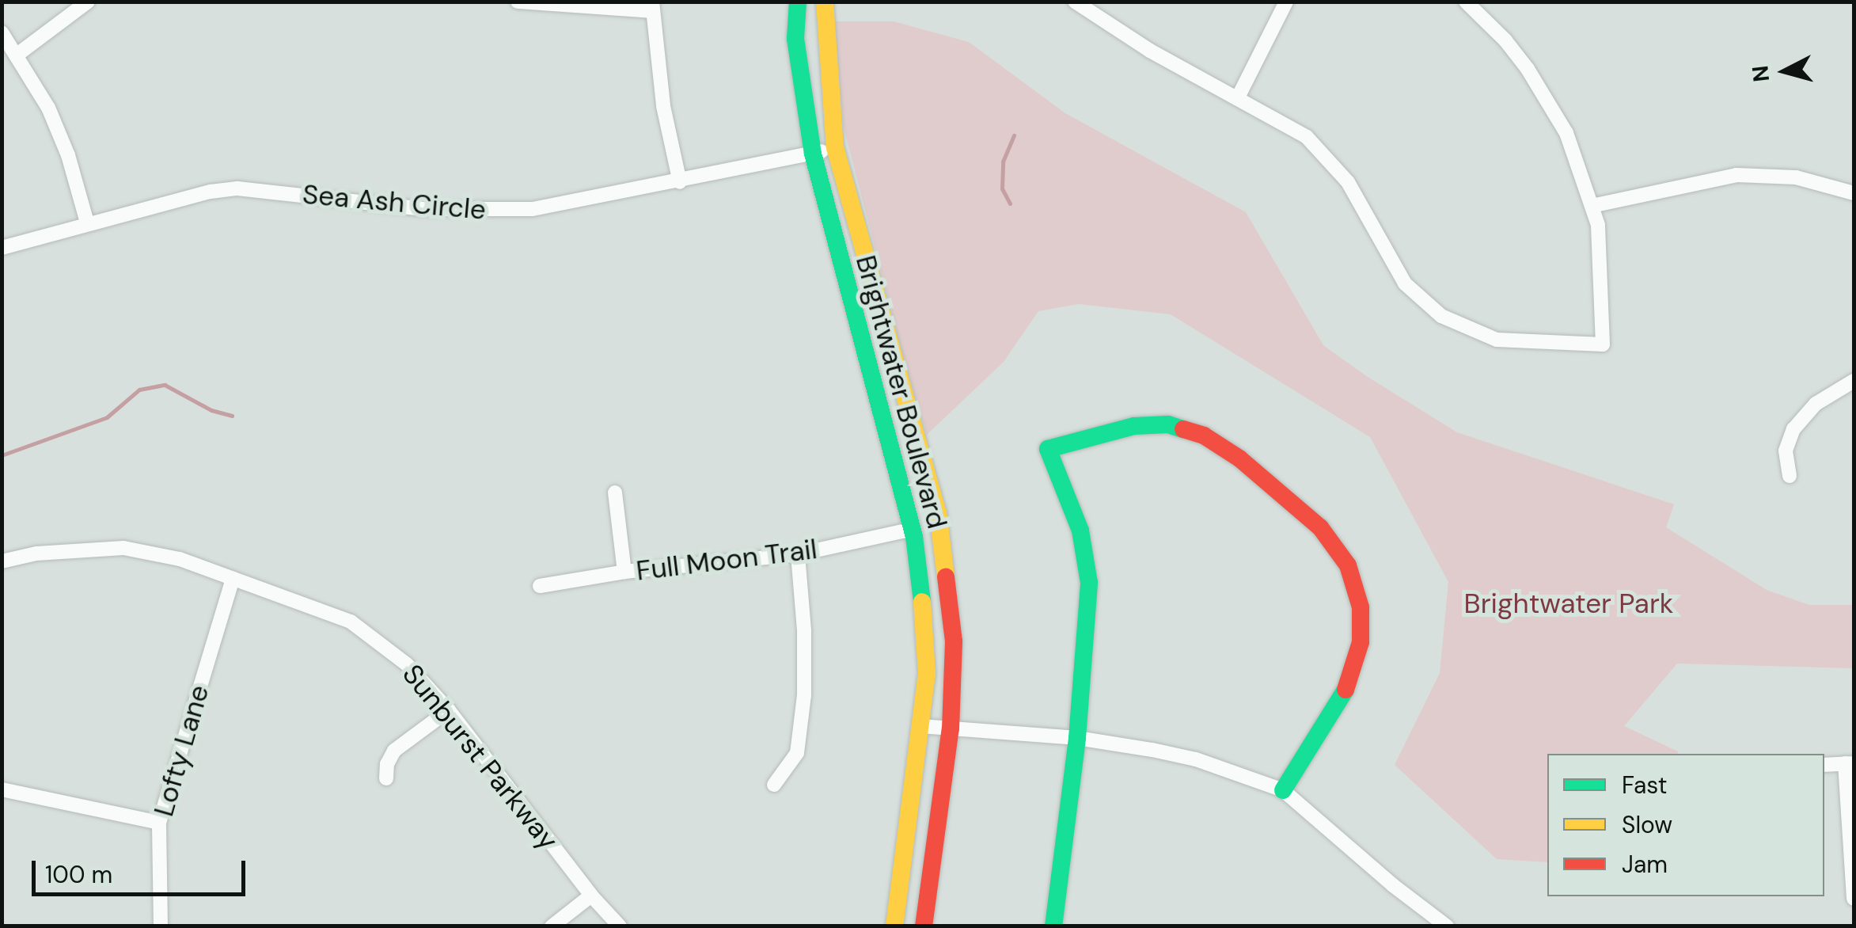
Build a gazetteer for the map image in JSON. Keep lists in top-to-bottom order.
{
  "streets": {
    "street": [
      "Sea Ash Circle",
      "Brightwater Boulevard",
      "Full Moon Trail",
      "Lofty Lane",
      "Sunburst Parkway"
    ]
  },
  "crossings": [
    ["Sea Ash Circle", "Brightwater Boulevard"],
    ["Brightwater Boulevard", "Full Moon Trail"],
    ["Lofty Lane", "Sunburst Parkway"]
  ],
  "parks": ["Brightwater Park"],
  "legend": ["Fast", "Slow", "Jam"],
  "scale_bar": "100 m",
  "north": "left"
}
